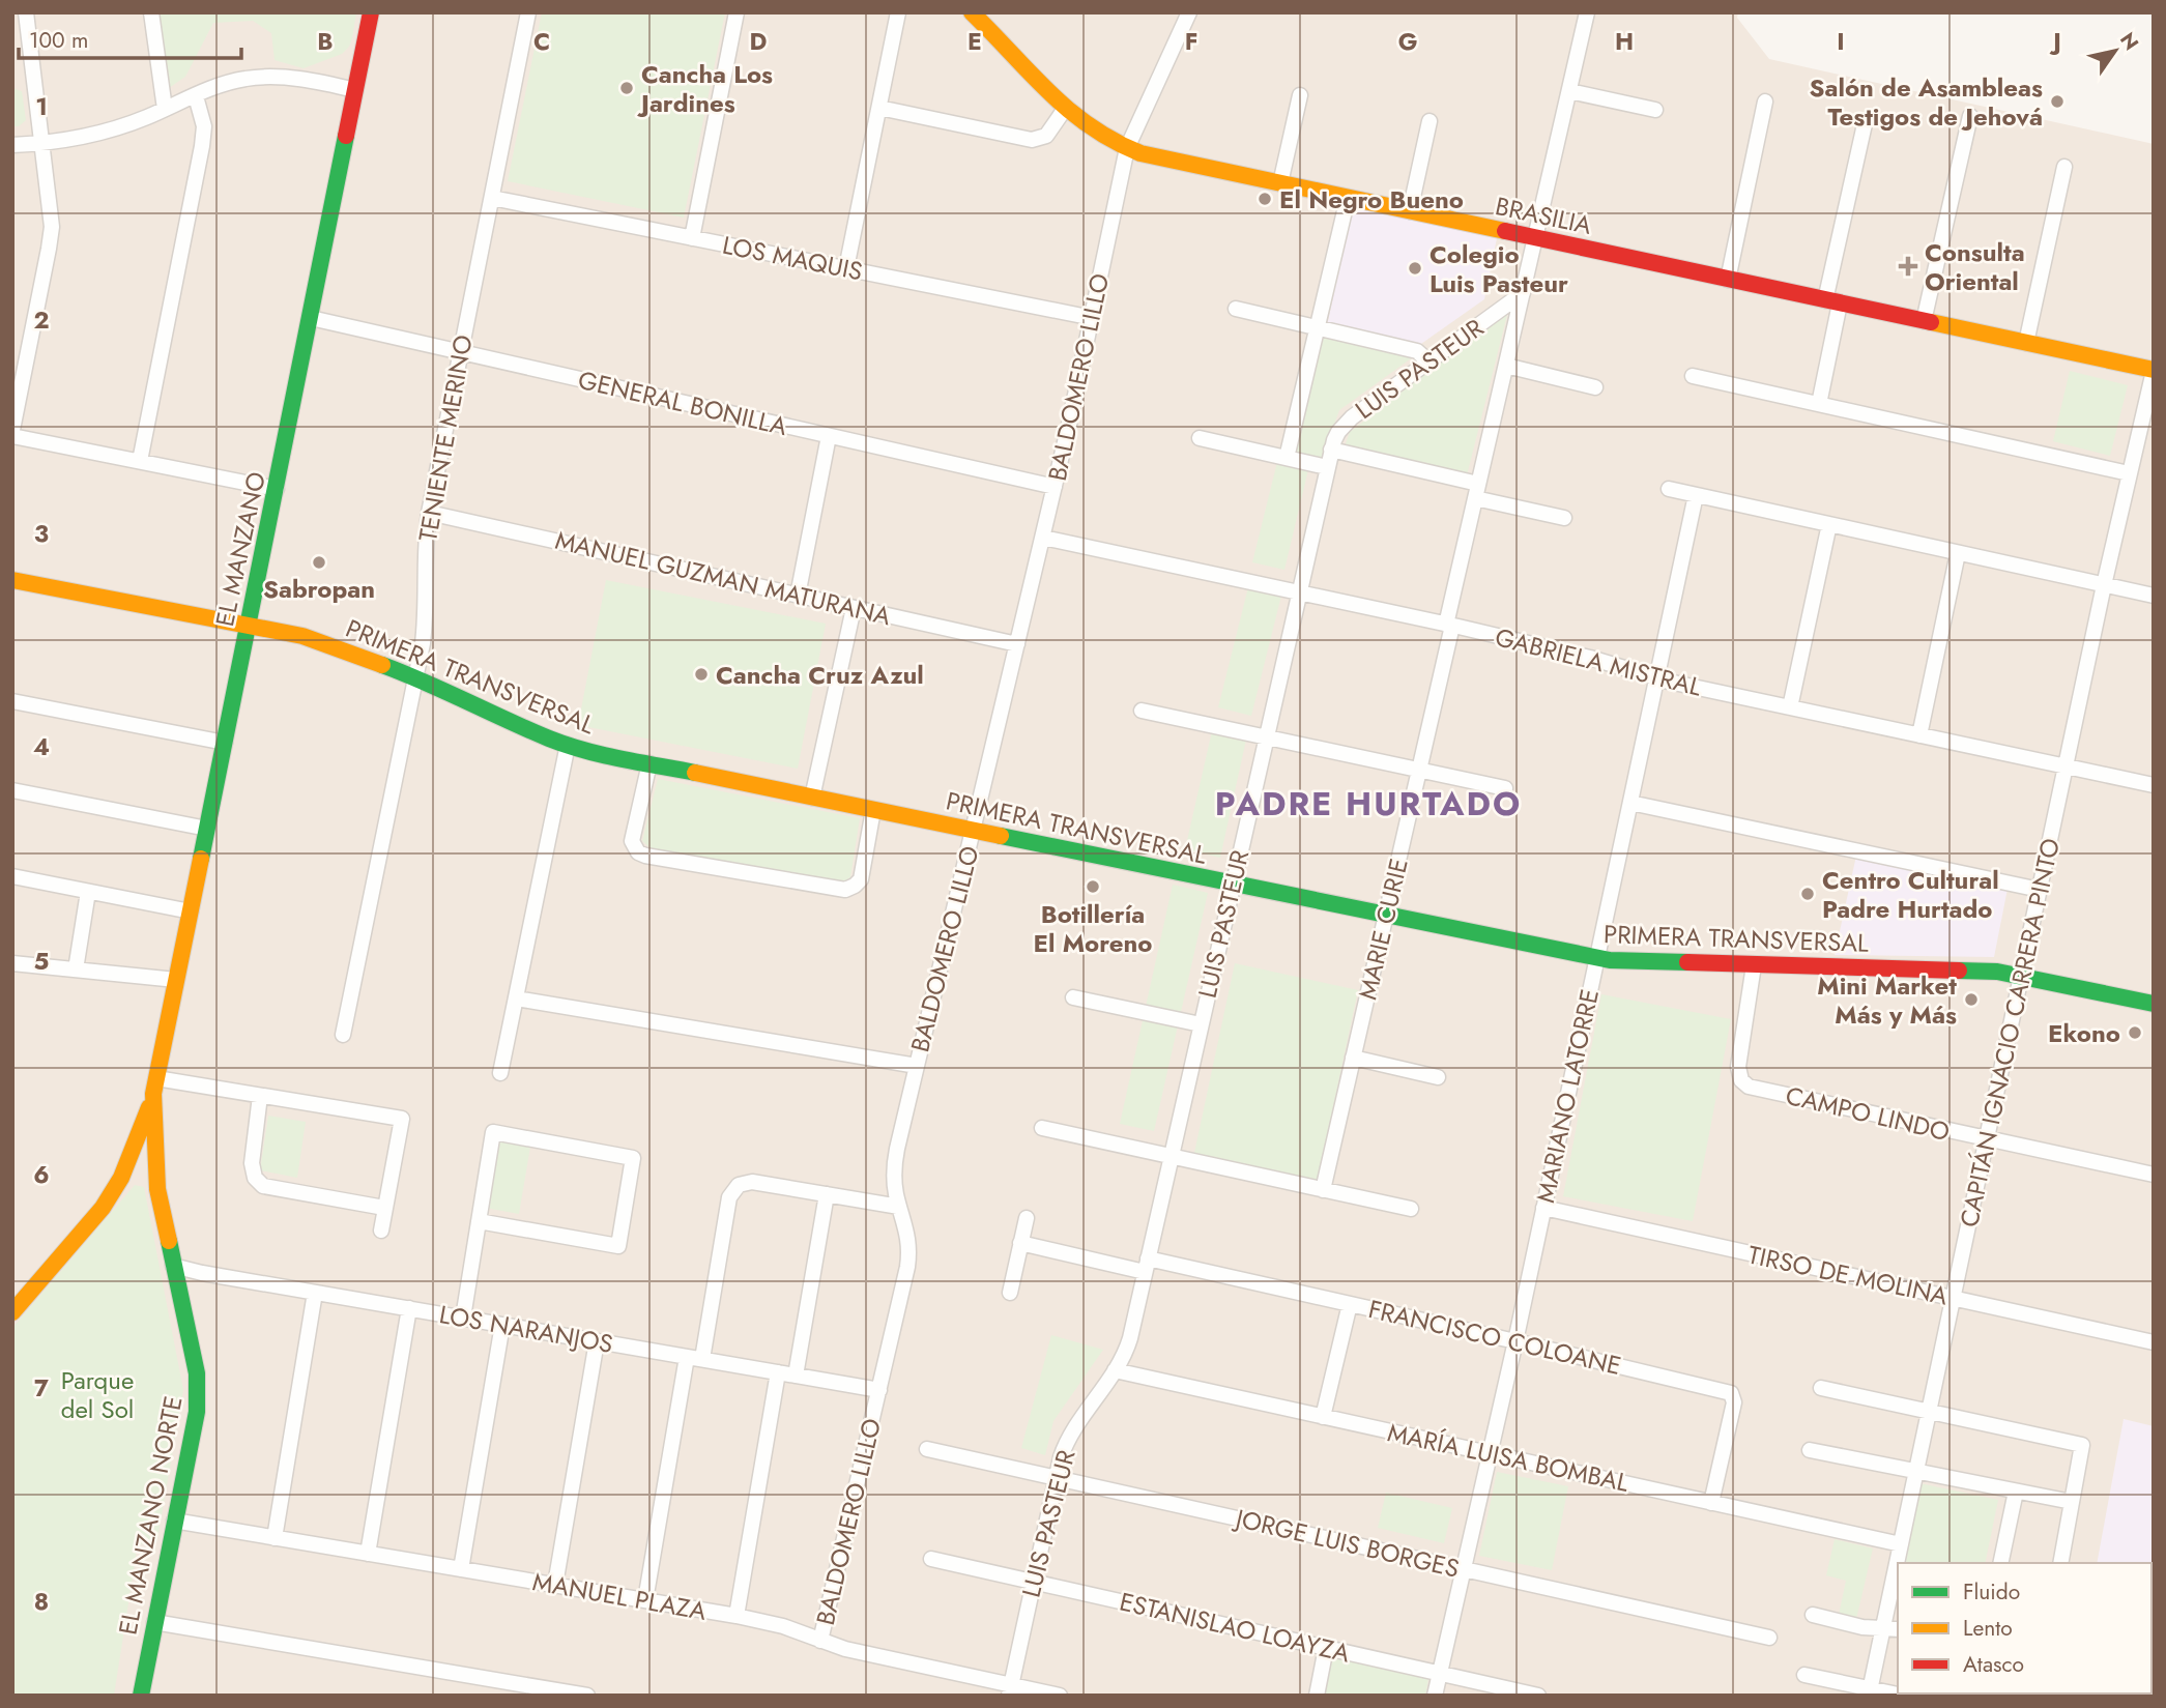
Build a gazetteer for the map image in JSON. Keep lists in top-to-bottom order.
{
  "streets": {
    "street": [
      "BRASILIA",
      "LOS MAQUIS",
      "LUIS PASTEUR",
      "BALDOMERO LILLO",
      "GENERAL BONILLA",
      "TENIENTE MERINO",
      "EL MANZANO",
      "MANUEL GUZMAN MATURANA",
      "GABRIELA MISTRAL",
      "PRIMERA TRANSVERSAL",
      "MARIE CURIE",
      "CAPITÁN IGNACIO CARRERA PINTO",
      "MARIANO LATORRE",
      "CAMPO LINDO",
      "TIRSO DE MOLINA",
      "LOS NARANJOS",
      "FRANCISCO COLOANE",
      "MARÍA LUISA BOMBAL",
      "EL MANZANO NORTE",
      "JORGE LUIS BORGES",
      "MANUEL PLAZA",
      "ESTANISLAO LOAYZA"
    ]
  },
  "crossings": [
    ["BRASILIA", "BALDOMERO LILLO"],
    ["BRASILIA", "CAPITÁN IGNACIO CARRERA PINTO"],
    ["LOS MAQUIS", "BALDOMERO LILLO"],
    ["LOS MAQUIS", "TENIENTE MERINO"],
    ["LUIS PASTEUR", "GABRIELA MISTRAL"],
    ["LUIS PASTEUR", "PRIMERA TRANSVERSAL"],
    ["LUIS PASTEUR", "MARIE CURIE"],
    ["LUIS PASTEUR", "FRANCISCO COLOANE"],
    ["LUIS PASTEUR", "MARÍA LUISA BOMBAL"],
    ["LUIS PASTEUR", "JORGE LUIS BORGES"],
    ["LUIS PASTEUR", "MANUEL PLAZA"],
    ["LUIS PASTEUR", "ESTANISLAO LOAYZA"],
    ["BALDOMERO LILLO", "GENERAL BONILLA"],
    ["BALDOMERO LILLO", "MANUEL GUZMAN MATURANA"],
    ["BALDOMERO LILLO", "GABRIELA MISTRAL"],
    ["BALDOMERO LILLO", "PRIMERA TRANSVERSAL"],
    ["BALDOMERO LILLO", "LOS NARANJOS"],
    ["BALDOMERO LILLO", "MANUEL PLAZA"],
    ["GENERAL BONILLA", "TENIENTE MERINO"],
    ["GENERAL BONILLA", "EL MANZANO"],
    ["TENIENTE MERINO", "MANUEL GUZMAN MATURANA"],
    ["TENIENTE MERINO", "PRIMERA TRANSVERSAL"],
    ["EL MANZANO", "PRIMERA TRANSVERSAL"],
    ["EL MANZANO", "EL MANZANO NORTE"],
    ["GABRIELA MISTRAL", "MARIE CURIE"],
    ["GABRIELA MISTRAL", "CAPITÁN IGNACIO CARRERA PINTO"],
    ["GABRIELA MISTRAL", "MARIANO LATORRE"],
    ["PRIMERA TRANSVERSAL", "MARIE CURIE"],
    ["PRIMERA TRANSVERSAL", "CAPITÁN IGNACIO CARRERA PINTO"],
    ["PRIMERA TRANSVERSAL", "MARIANO LATORRE"],
    ["PRIMERA TRANSVERSAL", "CAMPO LINDO"],
    ["CAPITÁN IGNACIO CARRERA PINTO", "CAMPO LINDO"],
    ["CAPITÁN IGNACIO CARRERA PINTO", "TIRSO DE MOLINA"],
    ["CAPITÁN IGNACIO CARRERA PINTO", "MARÍA LUISA BOMBAL"],
    ["MARIANO LATORRE", "TIRSO DE MOLINA"],
    ["MARIANO LATORRE", "FRANCISCO COLOANE"],
    ["MARIANO LATORRE", "MARÍA LUISA BOMBAL"],
    ["MARIANO LATORRE", "JORGE LUIS BORGES"],
    ["MARIANO LATORRE", "ESTANISLAO LOAYZA"],
    ["LOS NARANJOS", "EL MANZANO NORTE"],
    ["FRANCISCO COLOANE", "MARÍA LUISA BOMBAL"],
    ["EL MANZANO NORTE", "MANUEL PLAZA"]
  ],
  "districts": ["PADRE HURTADO"],
  "parks": ["Parque del Sol"],
  "places": {
    "other": [
      "Cancha Los Jardines",
      "Salón de Asambleas Testigos de Jehová",
      "El Negro Bueno",
      "Colegio Luis Pasteur",
      "Sabropan",
      "Cancha Cruz Azul",
      "Botillería El Moreno",
      "Centro Cultural Padre Hurtado",
      "Mini Market Más y Más",
      "Ekono"
    ],
    "health": ["Consulta Oriental"]
  },
  "legend": ["Fluido", "Lento", "Atasco"],
  "scale_bar": "100 m",
  "north": "top right",
  "grid": {
    "columns": [
      "B",
      "C",
      "D",
      "E",
      "F",
      "G",
      "H",
      "I",
      "J"
    ],
    "rows": [
      "1",
      "2",
      "3",
      "4",
      "5",
      "6",
      "7",
      "8"
    ]
  }
}
